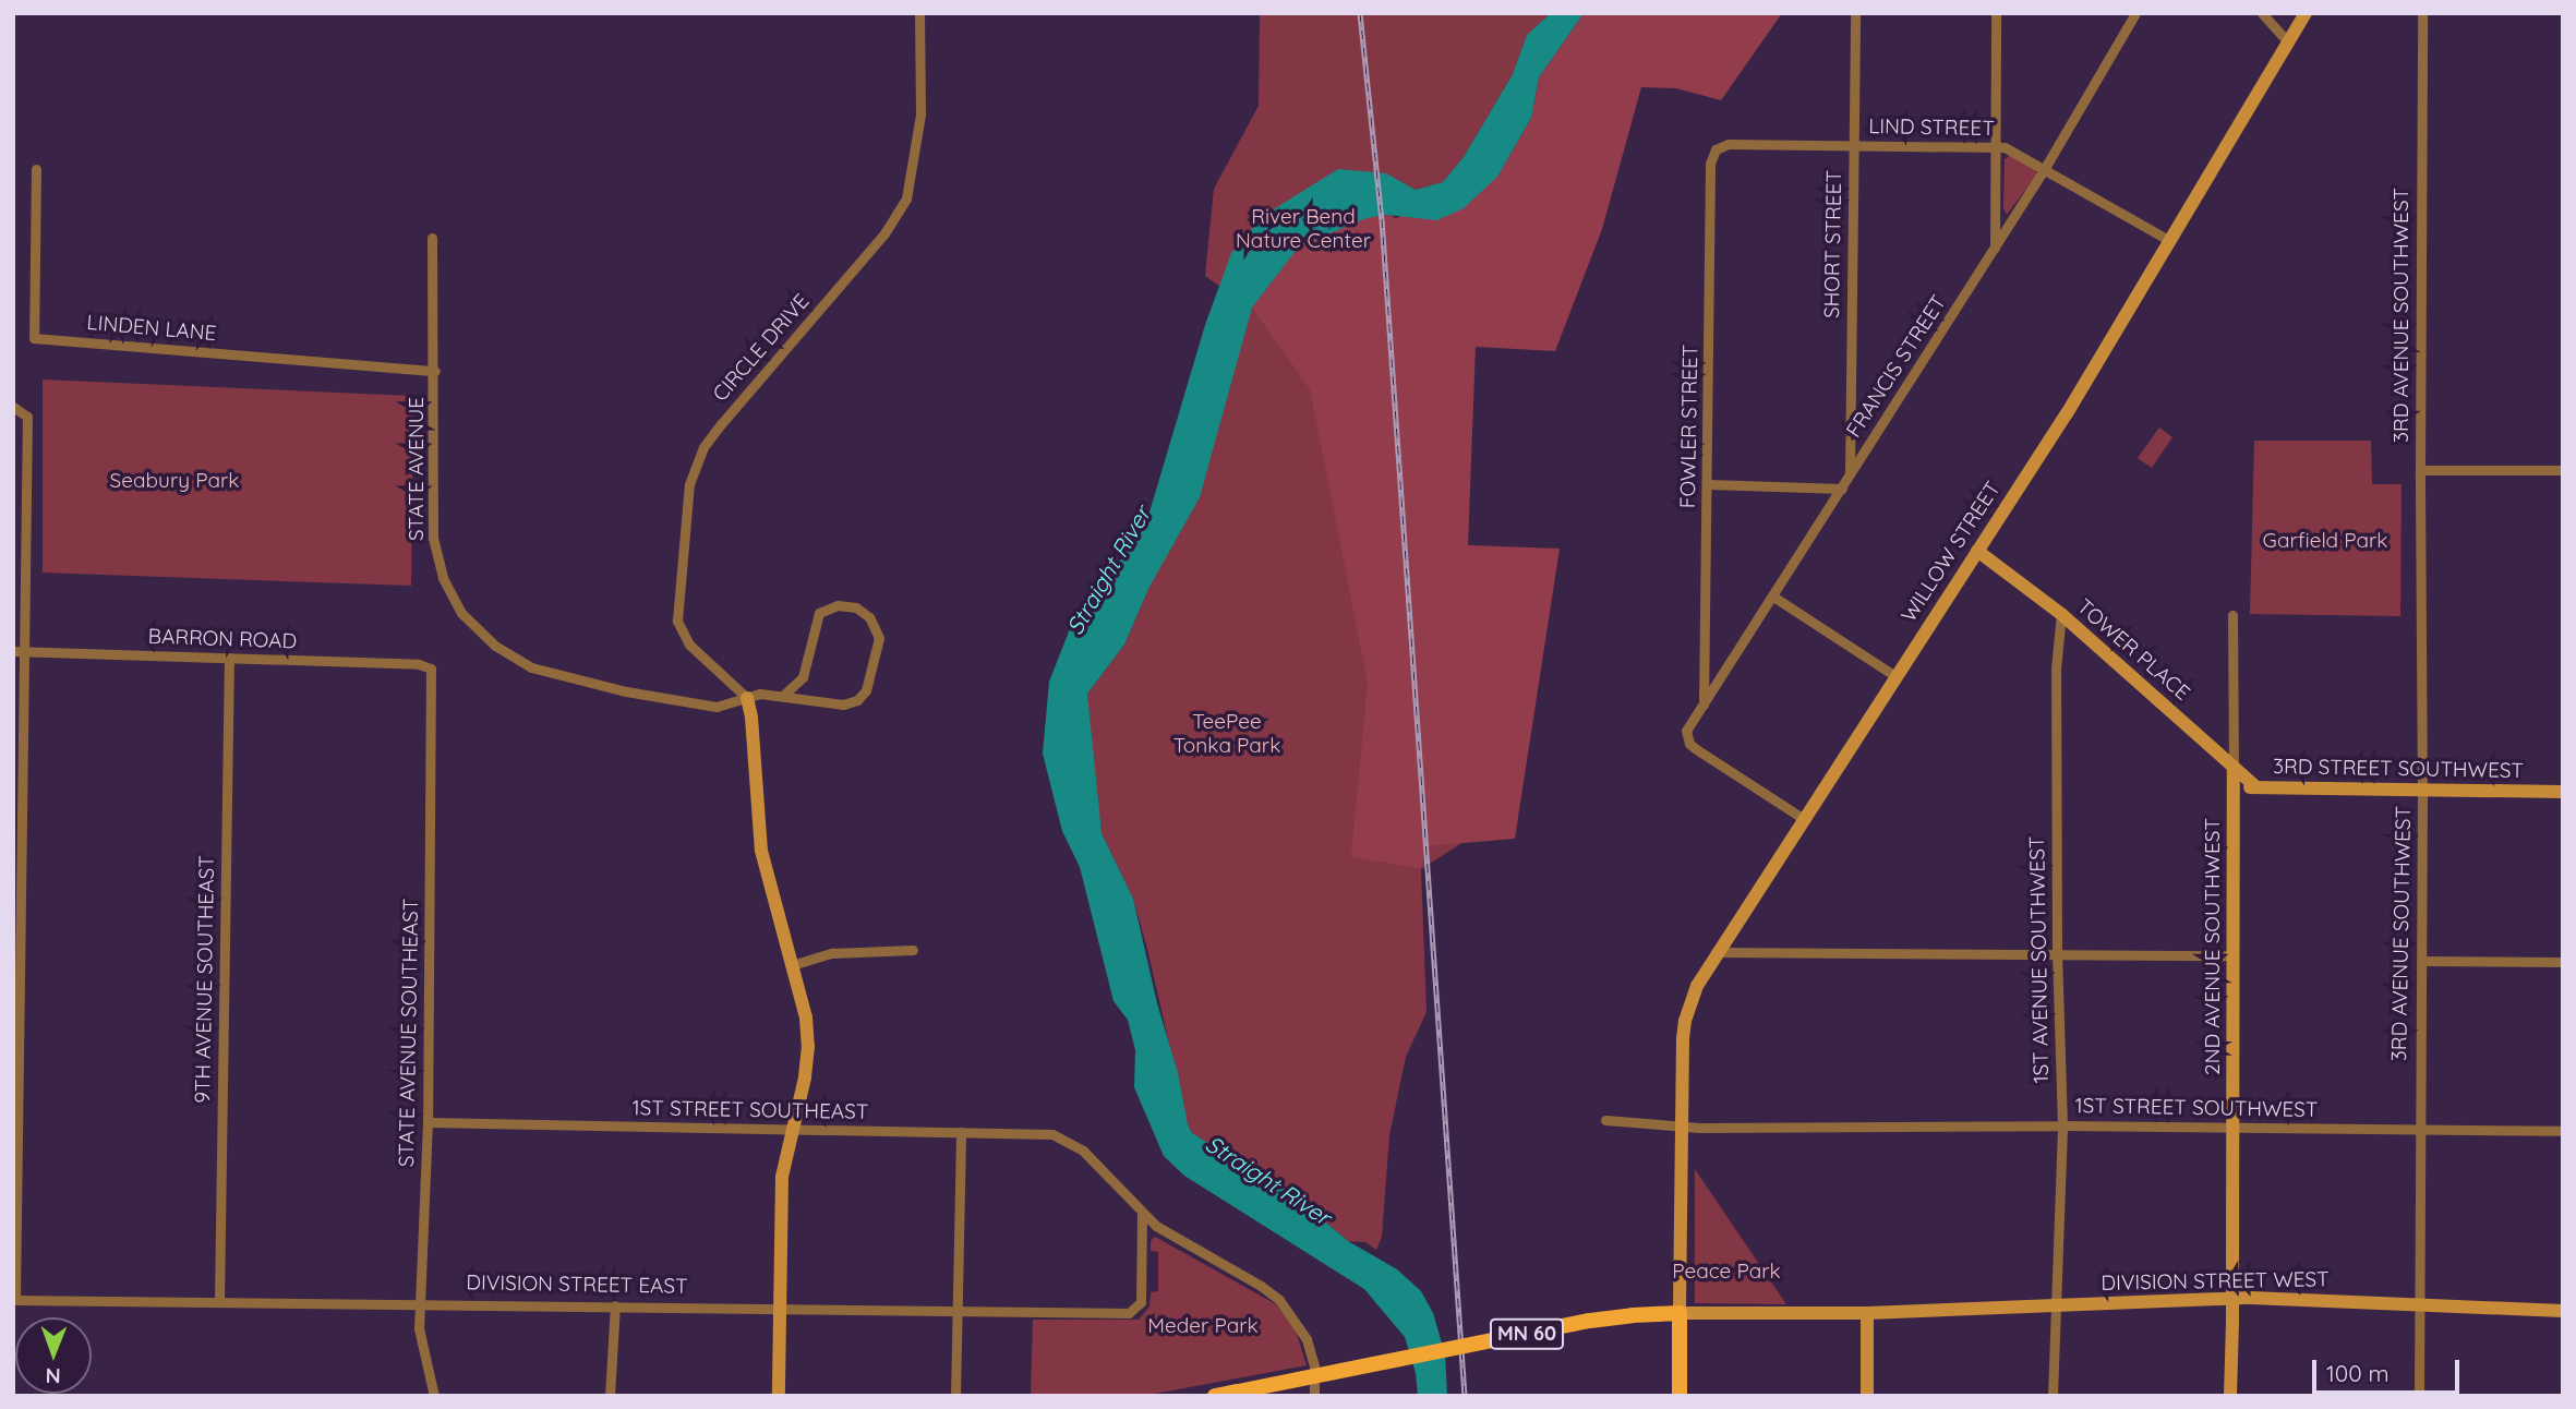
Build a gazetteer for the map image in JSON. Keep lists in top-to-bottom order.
{
  "streets": {
    "main road": ["MN 60"],
    "street": [
      "LIND STREET",
      "SHORT STREET",
      "3RD AVENUE SOUTHWEST",
      "LINDEN LANE",
      "CIRCLE DRIVE",
      "FRANCIS STREET",
      "FOWLER STREET",
      "STATE AVENUE",
      "WILLOW STREET",
      "BARRON ROAD",
      "TOWER PLACE",
      "3RD STREET SOUTHWEST",
      "2ND AVENUE SOUTHWEST",
      "1ST AVENUE SOUTHWEST",
      "9TH AVENUE SOUTHEAST",
      "STATE AVENUE SOUTHEAST",
      "1ST STREET SOUTHWEST",
      "1ST STREET SOUTHEAST",
      "DIVISION STREET WEST",
      "DIVISION STREET EAST"
    ]
  },
  "crossings": [
    ["LIND STREET", "SHORT STREET"],
    ["LIND STREET", "FRANCIS STREET"],
    ["LIND STREET", "FOWLER STREET"],
    ["LIND STREET", "WILLOW STREET"],
    ["SHORT STREET", "FRANCIS STREET"],
    ["3RD AVENUE SOUTHWEST", "3RD STREET SOUTHWEST"],
    ["3RD AVENUE SOUTHWEST", "1ST STREET SOUTHWEST"],
    ["3RD AVENUE SOUTHWEST", "DIVISION STREET WEST"],
    ["LINDEN LANE", "STATE AVENUE"],
    ["CIRCLE DRIVE", "STATE AVENUE"],
    ["FRANCIS STREET", "FOWLER STREET"],
    ["FRANCIS STREET", "WILLOW STREET"],
    ["WILLOW STREET", "TOWER PLACE"],
    ["WILLOW STREET", "1ST STREET SOUTHWEST"],
    ["WILLOW STREET", "MN 60"],
    ["BARRON ROAD", "9TH AVENUE SOUTHEAST"],
    ["BARRON ROAD", "STATE AVENUE SOUTHEAST"],
    ["TOWER PLACE", "3RD STREET SOUTHWEST"],
    ["TOWER PLACE", "2ND AVENUE SOUTHWEST"],
    ["TOWER PLACE", "1ST AVENUE SOUTHWEST"],
    ["3RD STREET SOUTHWEST", "2ND AVENUE SOUTHWEST"],
    ["2ND AVENUE SOUTHWEST", "1ST STREET SOUTHWEST"],
    ["1ST AVENUE SOUTHWEST", "1ST STREET SOUTHWEST"],
    ["1ST AVENUE SOUTHWEST", "DIVISION STREET WEST"],
    ["9TH AVENUE SOUTHEAST", "DIVISION STREET EAST"],
    ["STATE AVENUE SOUTHEAST", "1ST STREET SOUTHEAST"],
    ["STATE AVENUE SOUTHEAST", "DIVISION STREET EAST"],
    ["1ST STREET SOUTHEAST", "DIVISION STREET EAST"]
  ],
  "water": ["Straight River"],
  "parks": [
    "River Bend Nature Center",
    "Seabury Park",
    "Garfield Park",
    "TeePee Tonka Park",
    "Peace Park",
    "Meder Park"
  ],
  "scale_bar": "100 m",
  "north": "bottom"
}
